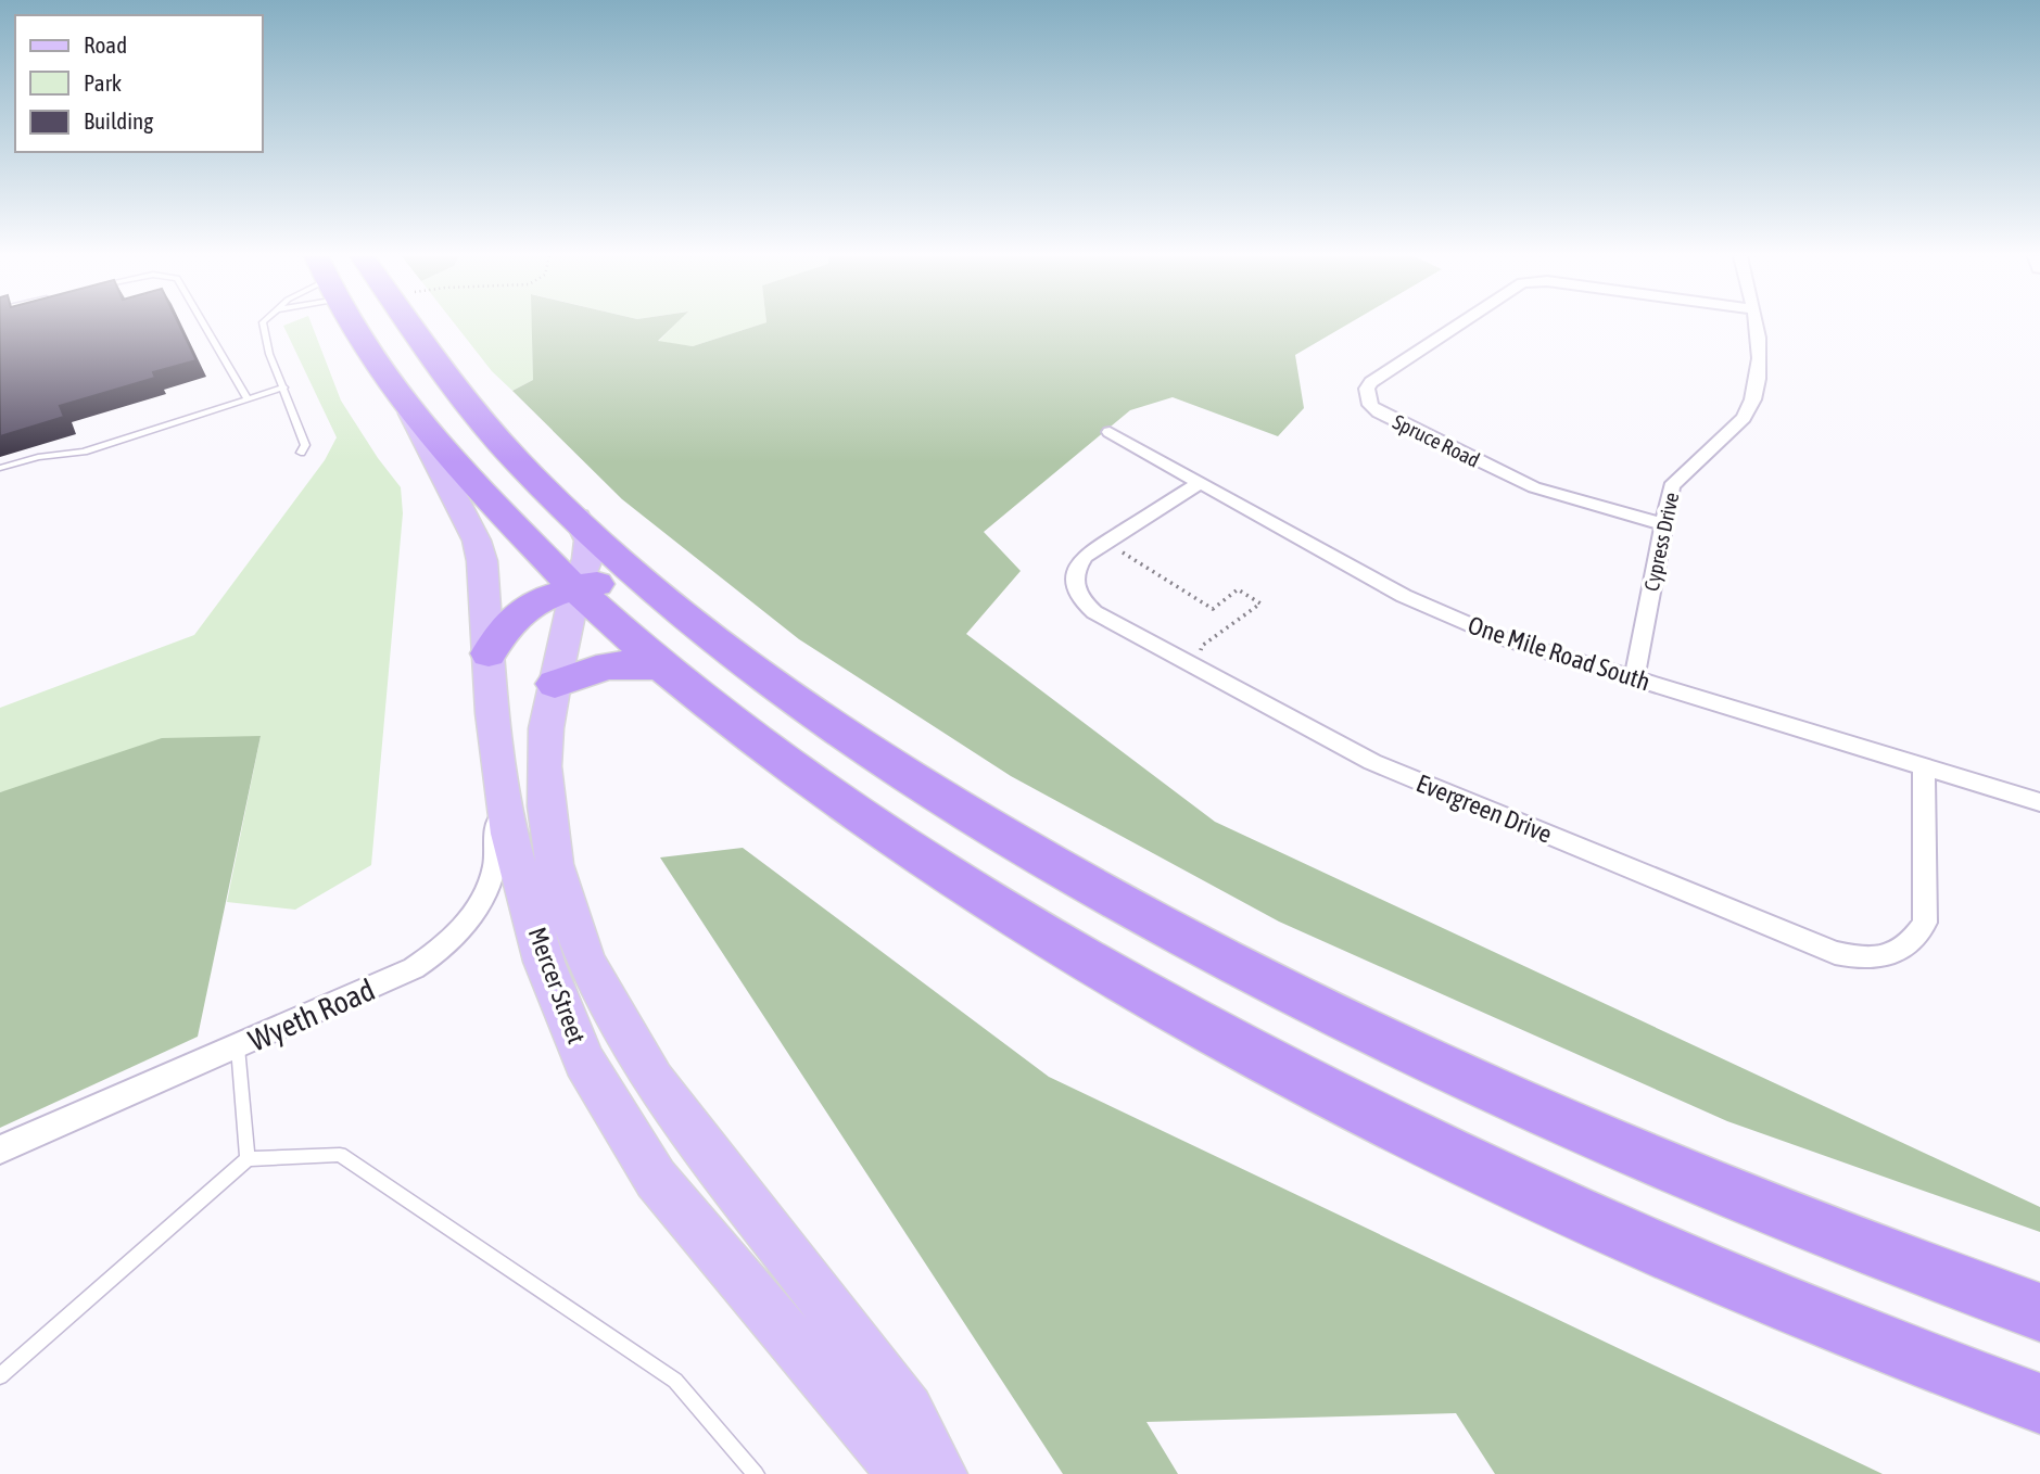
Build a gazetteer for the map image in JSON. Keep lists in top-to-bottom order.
{
  "streets": {
    "main road": ["Mercer Street"],
    "street": [
      "Spruce Road",
      "Cypress Drive",
      "One Mile Road South",
      "Evergreen Drive",
      "Wyeth Road"
    ]
  },
  "crossings": [
    ["Spruce Road", "Cypress Drive"],
    ["Cypress Drive", "One Mile Road South"],
    ["One Mile Road South", "Evergreen Drive"],
    ["Mercer Street", "Wyeth Road"]
  ],
  "legend": ["Road", "Park", "Building"]
}
